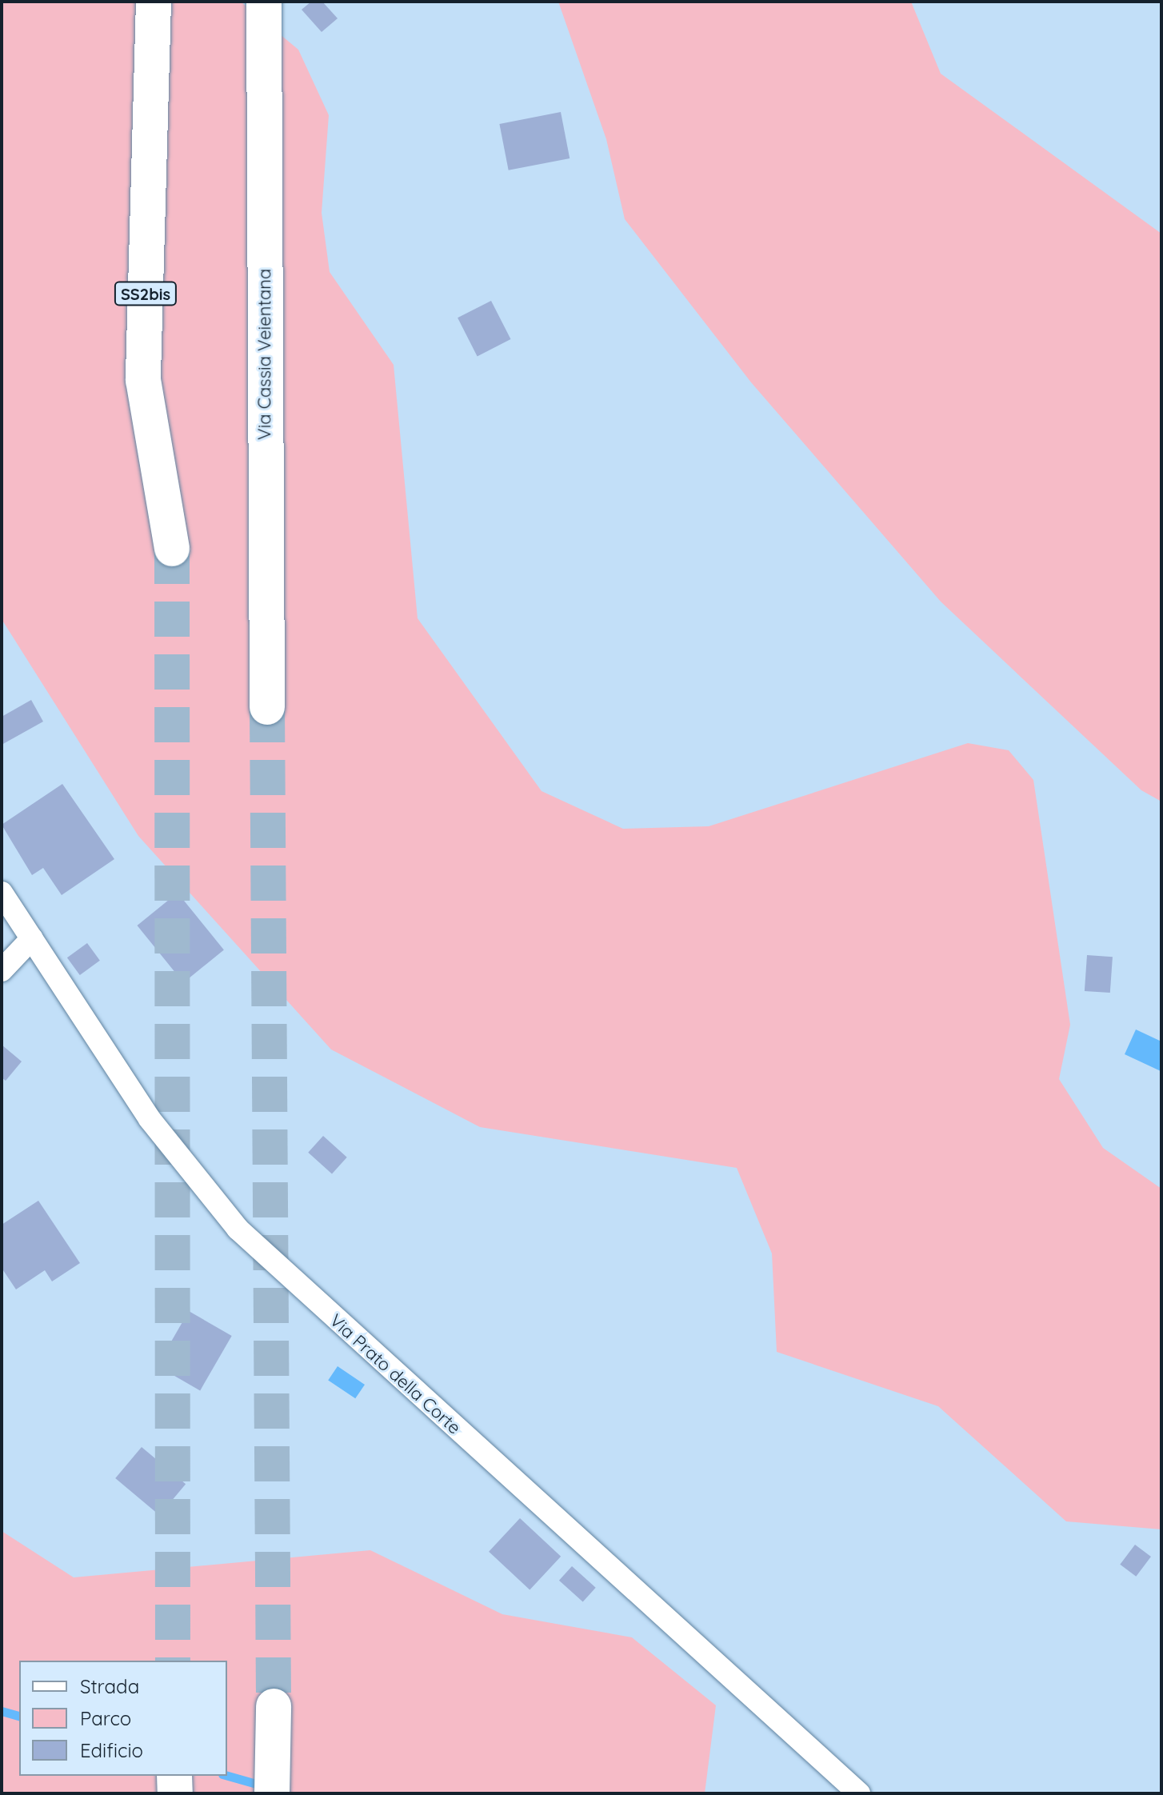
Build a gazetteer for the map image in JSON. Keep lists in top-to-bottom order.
{
  "streets": {
    "highway": ["SS2bis", "Via Cassia Veientana"],
    "street": ["Via Prato della Corte"]
  },
  "legend": ["Strada", "Parco", "Edificio"]
}
